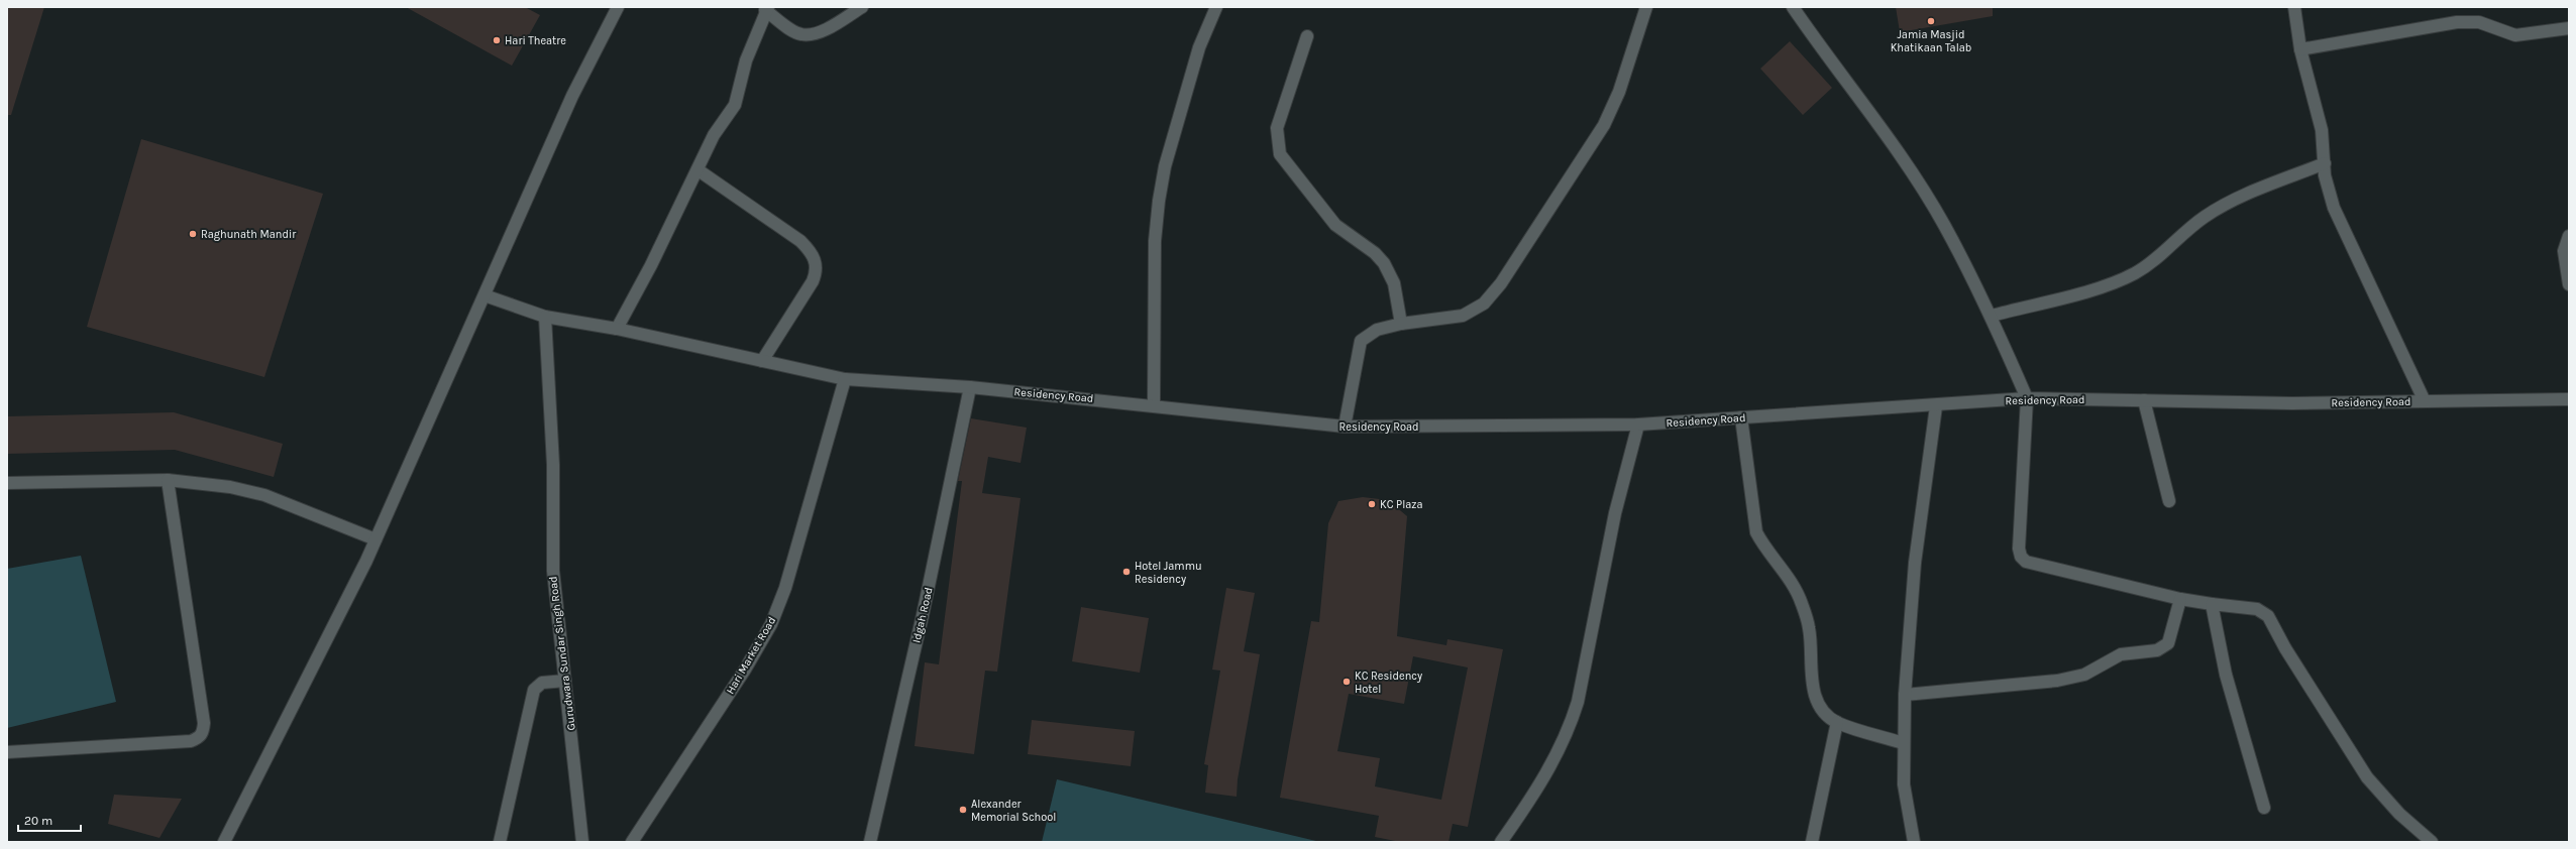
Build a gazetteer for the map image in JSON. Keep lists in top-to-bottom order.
{
  "streets": {
    "street": [
      "Residency Road",
      "Idgah Road",
      "Gurudwara Sundar Singh Road",
      "Hari Market Road"
    ]
  },
  "crossings": [
    ["Residency Road", "Idgah Road"],
    ["Residency Road", "Gurudwara Sundar Singh Road"],
    ["Residency Road", "Hari Market Road"]
  ],
  "places": [
    "Jamia Masjid Khatikaan Talab",
    "Hari Theatre",
    "Raghunath Mandir",
    "KC Plaza",
    "Hotel Jammu Residency",
    "KC Residency Hotel",
    "Alexander Memorial School"
  ],
  "scale_bar": "20 m"
}
